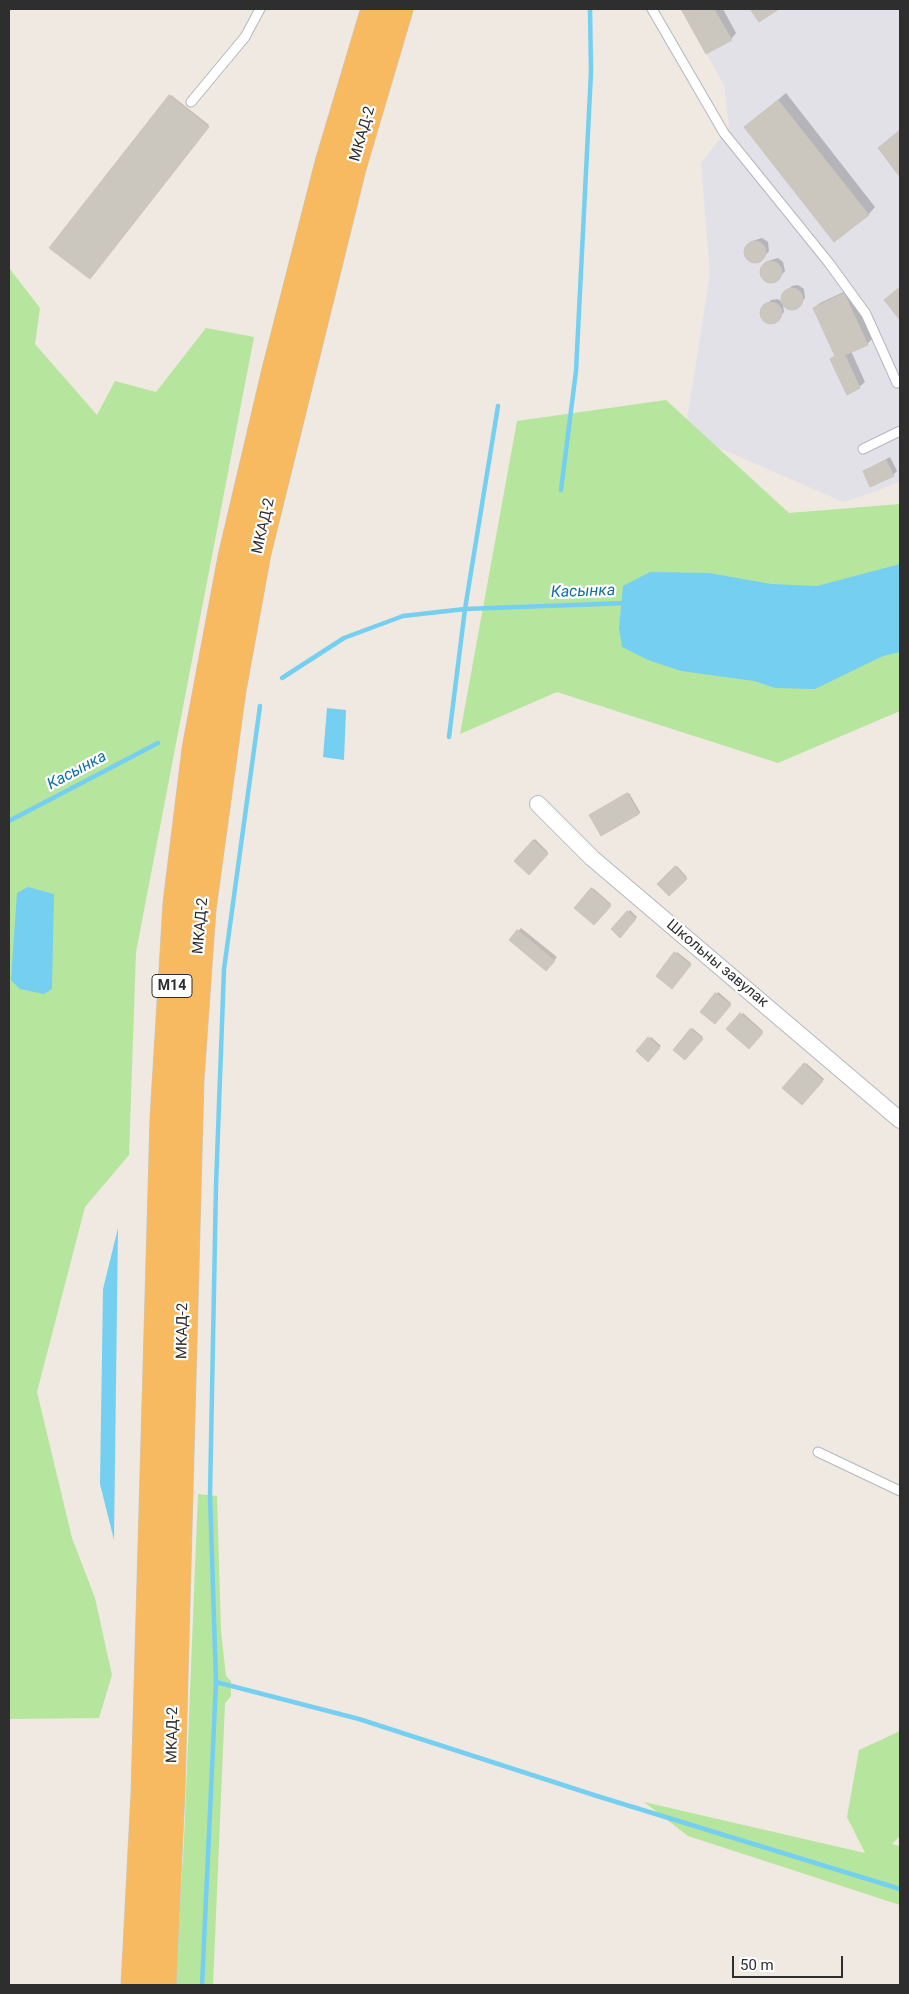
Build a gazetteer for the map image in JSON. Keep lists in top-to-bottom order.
{
  "streets": {
    "highway": ["МКАД-2", "М14"],
    "street": ["Школьны завулак"]
  },
  "water": ["Касынка"],
  "scale_bar": "50 m"
}
